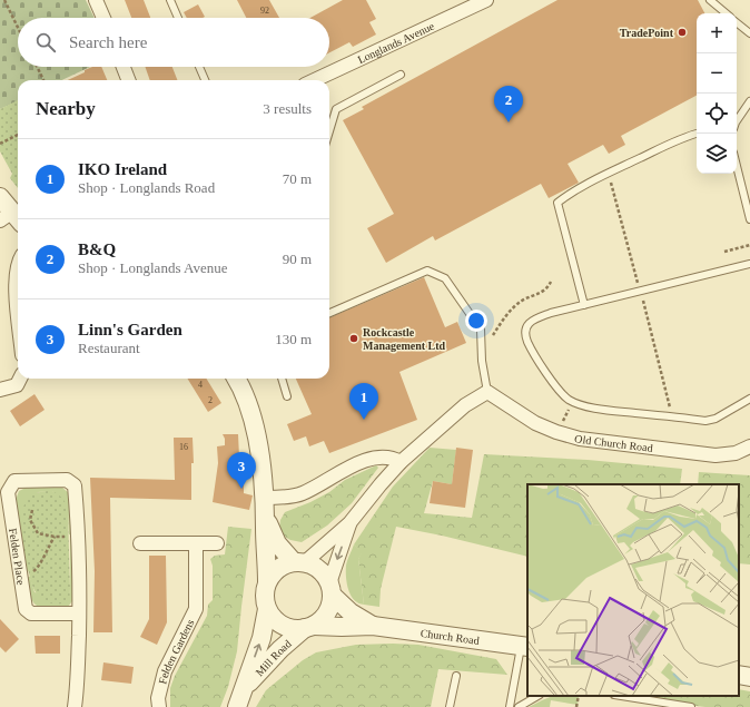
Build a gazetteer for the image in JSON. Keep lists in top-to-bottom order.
{
  "streets": {
    "street": [
      "Longlands Avenue",
      "Old Church Road",
      "Felden Place",
      "Church Road",
      "Felden Gardens",
      "Mill Road"
    ]
  },
  "crossings": [
    ["Church Road", "Mill Road"]
  ],
  "one_way": ["Mill Road"],
  "places": ["TradePoint", "Rockcastle Management Ltd"],
  "house_numbers": [
    "92",
    "4",
    "2",
    "16"
  ],
  "page": {
    "map_buttons": ["+", "−"],
    "search": "Search here",
    "heading": ["Nearby", "3 results"],
    "pins": ["2", "1", "3"],
    "list": [
      {
        "mark": "1",
        "name": "IKO Ireland",
        "note": "Shop · Longlands Road",
        "value": "70 m"
      },
      {
        "mark": "2",
        "name": "B&Q",
        "note": "Shop · Longlands Avenue",
        "value": "90 m"
      },
      {
        "mark": "3",
        "name": "Linn's Garden",
        "note": "Restaurant",
        "value": "130 m"
      }
    ]
  }
}
